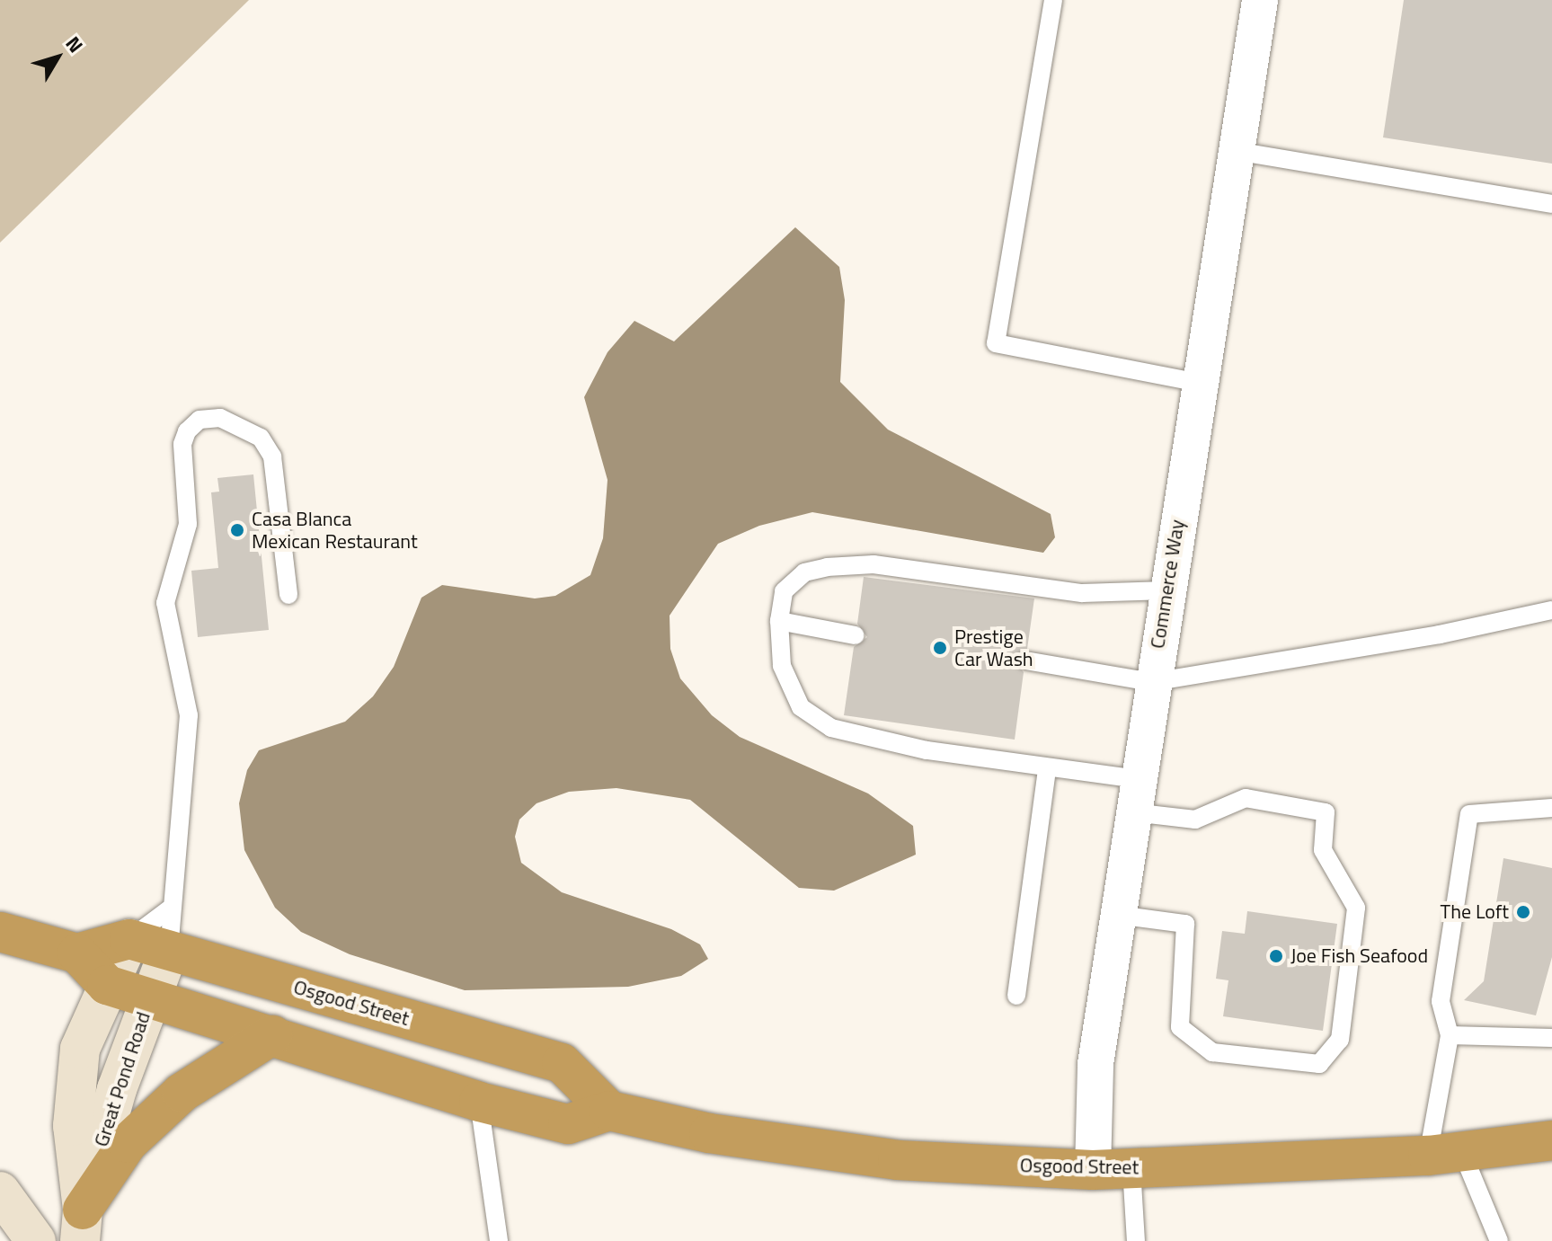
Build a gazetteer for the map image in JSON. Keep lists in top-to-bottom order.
{
  "streets": {
    "highway": ["Osgood Street"],
    "main road": ["Great Pond Road"],
    "street": ["Commerce Way"]
  },
  "crossings": [
    ["Commerce Way", "Osgood Street"],
    ["Osgood Street", "Great Pond Road"]
  ],
  "places": [
    "Casa Blanca Mexican Restaurant",
    "Prestige Car Wash",
    "The Loft",
    "Joe Fish Seafood"
  ],
  "north": "top right"
}
